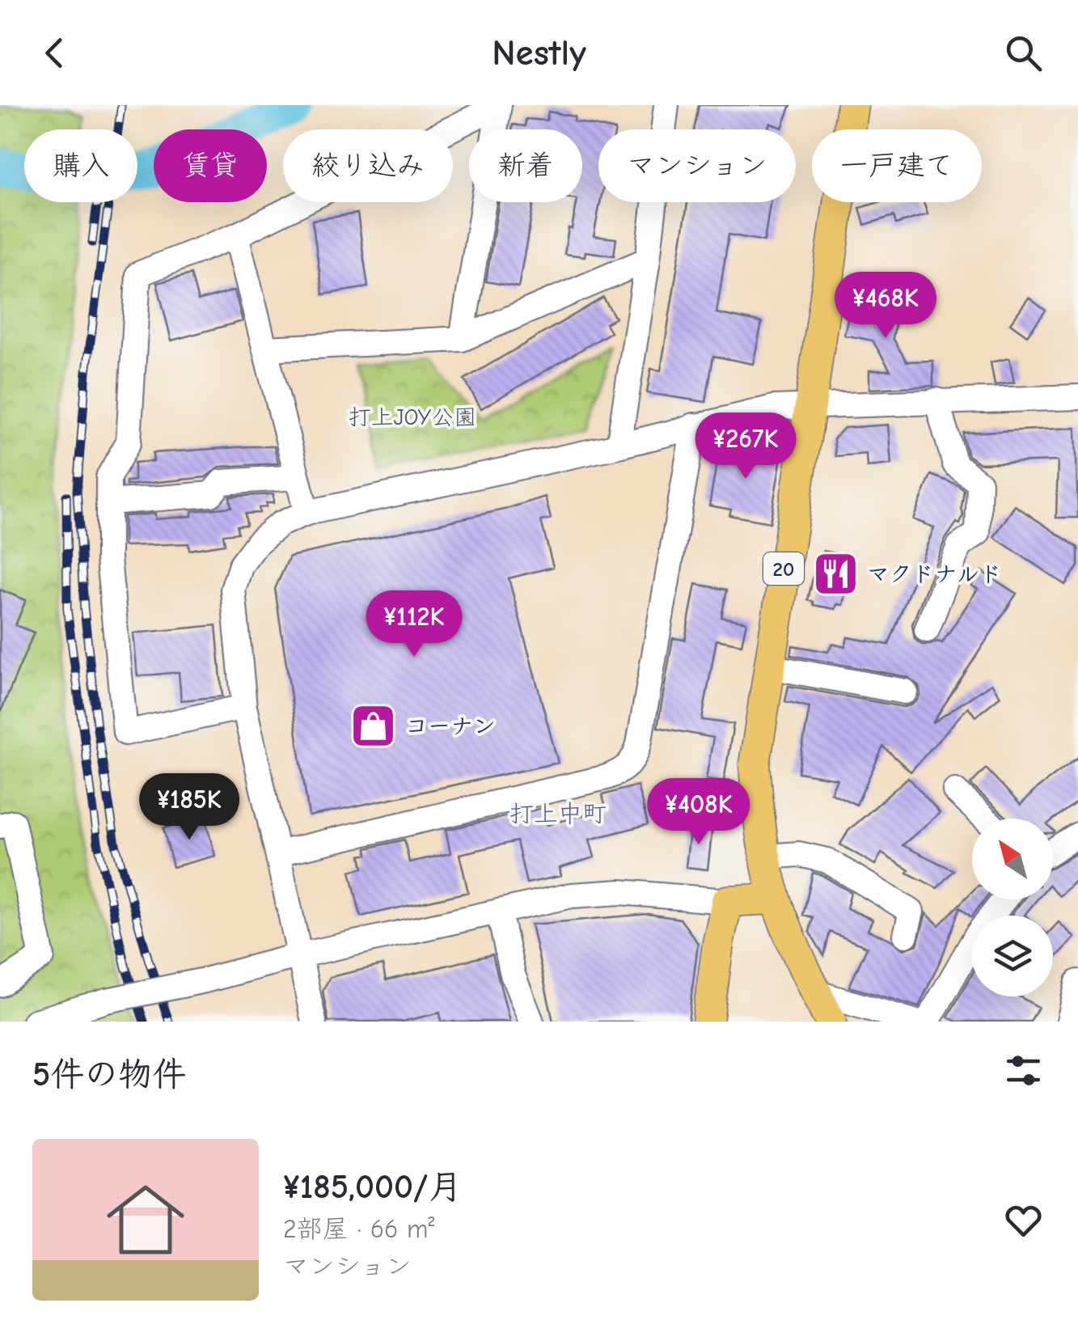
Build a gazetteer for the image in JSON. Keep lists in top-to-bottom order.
{
  "streets": {
    "main road": ["20"]
  },
  "districts": ["打上中町"],
  "parks": ["打上JOY公園"],
  "places": {
    "restaurant": ["マクドナルド"],
    "shop": ["コーナン"]
  },
  "north": "top left",
  "page": {
    "header": "Nestly",
    "chip": [
      "購入",
      "賃貸",
      "絞り込み",
      "新着",
      "マンション",
      "一戸建て"
    ],
    "price": [
      "¥468K",
      "¥267K",
      "¥112K",
      "¥185K",
      "¥408K"
    ],
    "heading": "5件の物件",
    "list": [
      {
        "name": "¥185,000/月",
        "note": "2部屋 · 66 m² · マンション"
      }
    ]
  }
}
